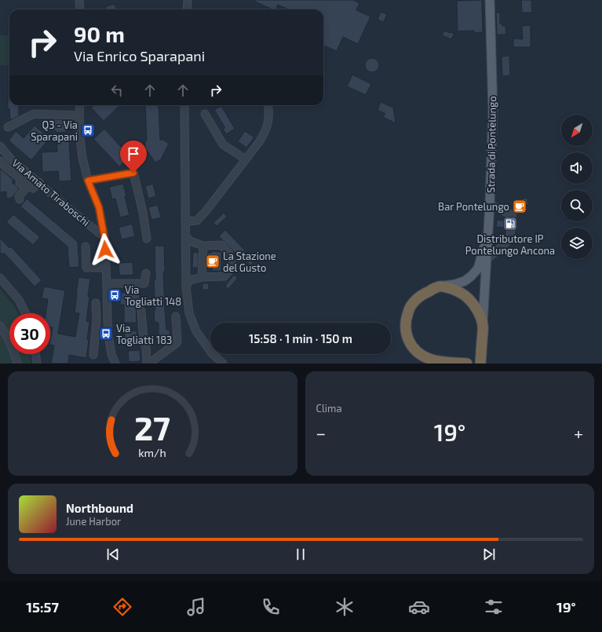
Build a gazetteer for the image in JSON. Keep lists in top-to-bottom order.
{
  "streets": {
    "highway": ["Strada di Pontelungo"],
    "street": ["Via Amato Tiraboschi"]
  },
  "places": {
    "bus stop": ["Q3 - Via Sparapani", "Via Togliatti 148", "Via Togliatti 183"],
    "cafe": ["Bar Pontelungo", "La Stazione del Gusto"],
    "fuel station": ["Distributore IP Pontelungo Ancona"]
  },
  "north": "bottom left",
  "page": {
    "turn": ["90 m", "Via Enrico Sparapani"],
    "limit": "30",
    "trip": "15:58 · 1 min · 150 m",
    "tile": "Clima",
    "heat": ["−", "19°", "+"],
    "song": ["Northbound", "June Harbor"],
    "tabs": ["15:57", "19°"],
    "gauge": ["27", "km/h"]
  }
}
